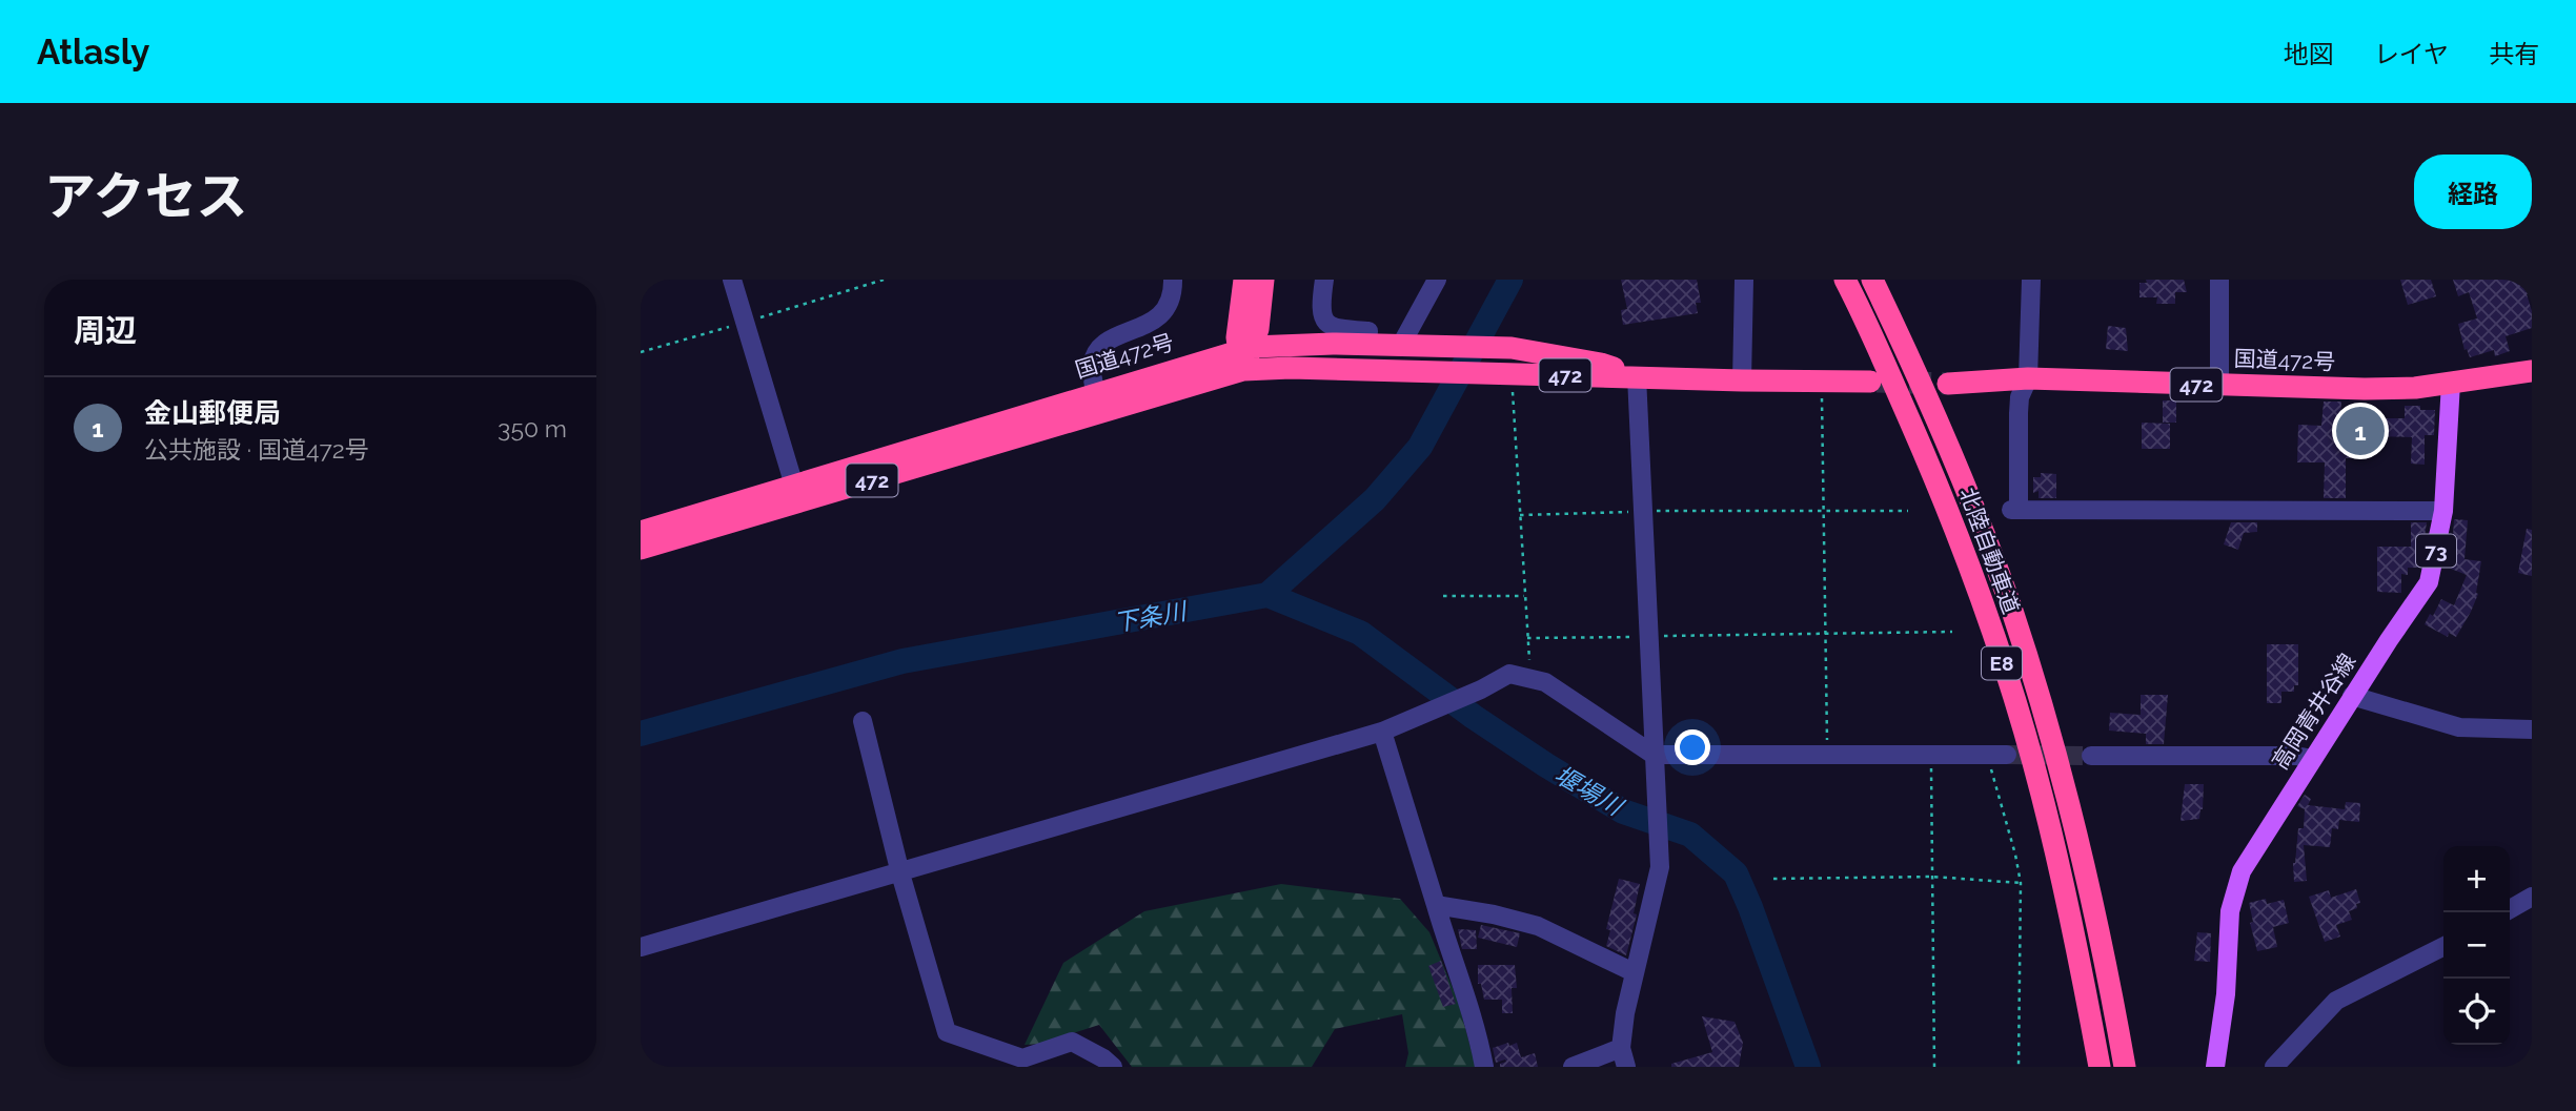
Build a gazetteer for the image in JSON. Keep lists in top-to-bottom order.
{
  "streets": {
    "highway": [
      "国道472号",
      "472",
      "北陸自動車道",
      "E8"
    ],
    "main road": ["73", "高岡青井谷線"]
  },
  "crossings": [
    ["国道472号", "高岡青井谷線"]
  ],
  "water": ["下条川", "堰場川"],
  "page": {
    "header": "Atlasly",
    "nav": ["地図", "レイヤ", "共有"],
    "title": "アクセス",
    "buttons": "経路",
    "heading": "周辺",
    "list": [
      {
        "mark": "1",
        "name": "金山郵便局",
        "note": "公共施設 · 国道472号",
        "value": "350 m"
      }
    ],
    "pins": "1",
    "map_buttons": ["+", "−"]
  }
}
